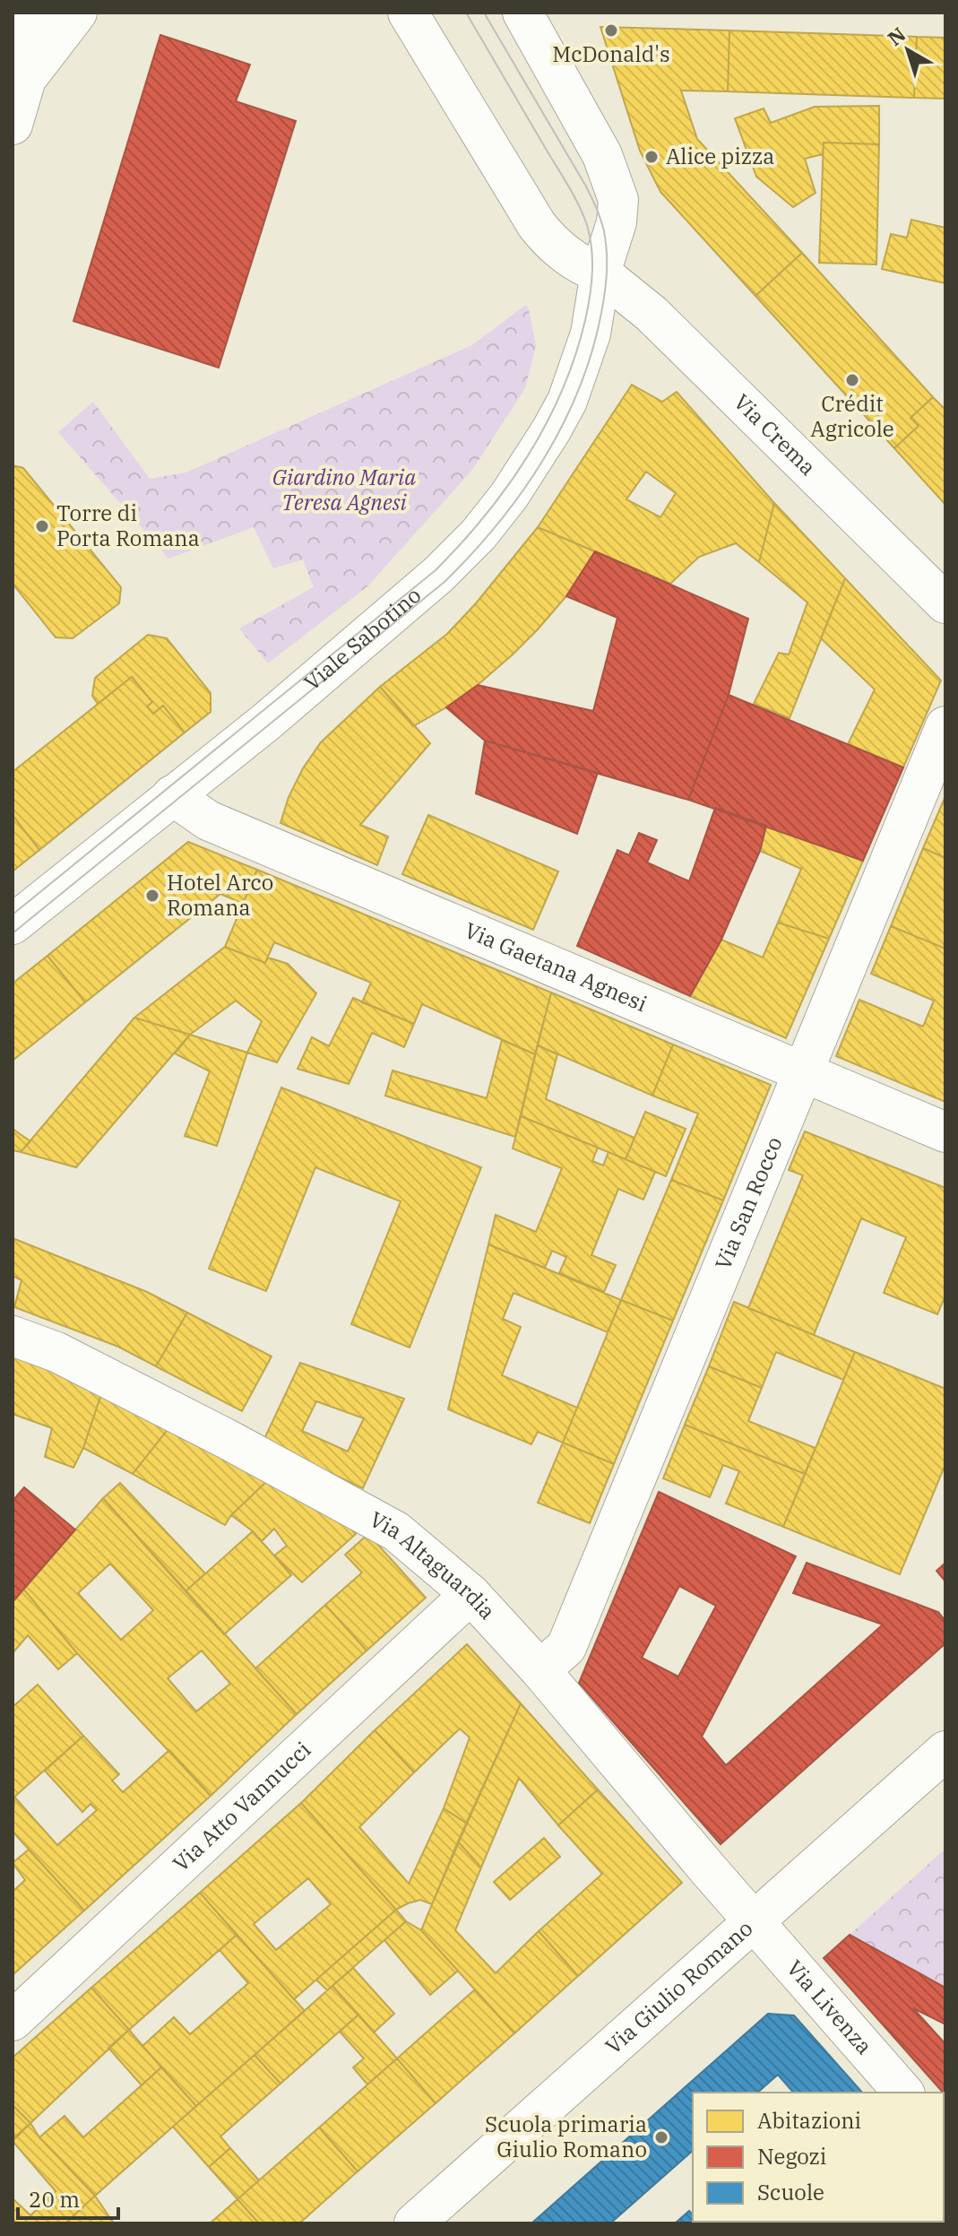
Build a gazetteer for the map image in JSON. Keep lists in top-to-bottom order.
{
  "streets": {
    "street": [
      "Via Crema",
      "Viale Sabotino",
      "Via Gaetana Agnesi",
      "Via San Rocco",
      "Via Altaguardia",
      "Via Atto Vannucci",
      "Via Giulio Romano",
      "Via Livenza"
    ]
  },
  "crossings": [
    ["Via Crema", "Viale Sabotino"],
    ["Viale Sabotino", "Via Gaetana Agnesi"],
    ["Via Gaetana Agnesi", "Via San Rocco"],
    ["Via San Rocco", "Via Altaguardia"],
    ["Via Altaguardia", "Via Atto Vannucci"],
    ["Via Altaguardia", "Via Giulio Romano"],
    ["Via Altaguardia", "Via Livenza"],
    ["Via Giulio Romano", "Via Livenza"]
  ],
  "parks": ["Giardino Maria Teresa Agnesi"],
  "places": [
    "McDonald's",
    "Alice pizza",
    "Crédit Agricole",
    "Torre di Porta Romana",
    "Hotel Arco Romana",
    "Scuola primaria Giulio Romano"
  ],
  "legend": ["Abitazioni", "Negozi", "Scuole"],
  "scale_bar": "20 m",
  "north": "top left"
}
